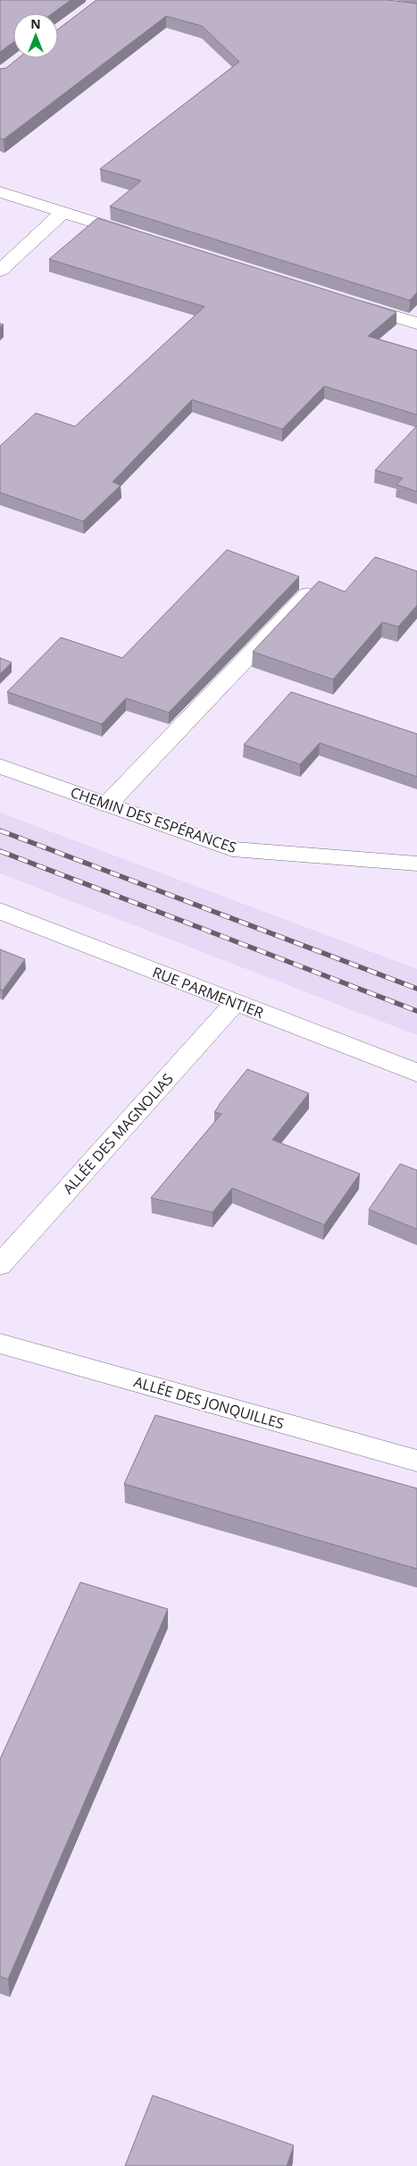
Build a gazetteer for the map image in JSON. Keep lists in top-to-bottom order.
{
  "streets": {
    "street": [
      "CHEMIN DES ESPÉRANCES",
      "RUE PARMENTIER",
      "ALLÉE DES MAGNOLIAS",
      "ALLÉE DES JONQUILLES"
    ]
  },
  "crossings": [
    ["RUE PARMENTIER", "ALLÉE DES MAGNOLIAS"]
  ],
  "north": "top"
}
